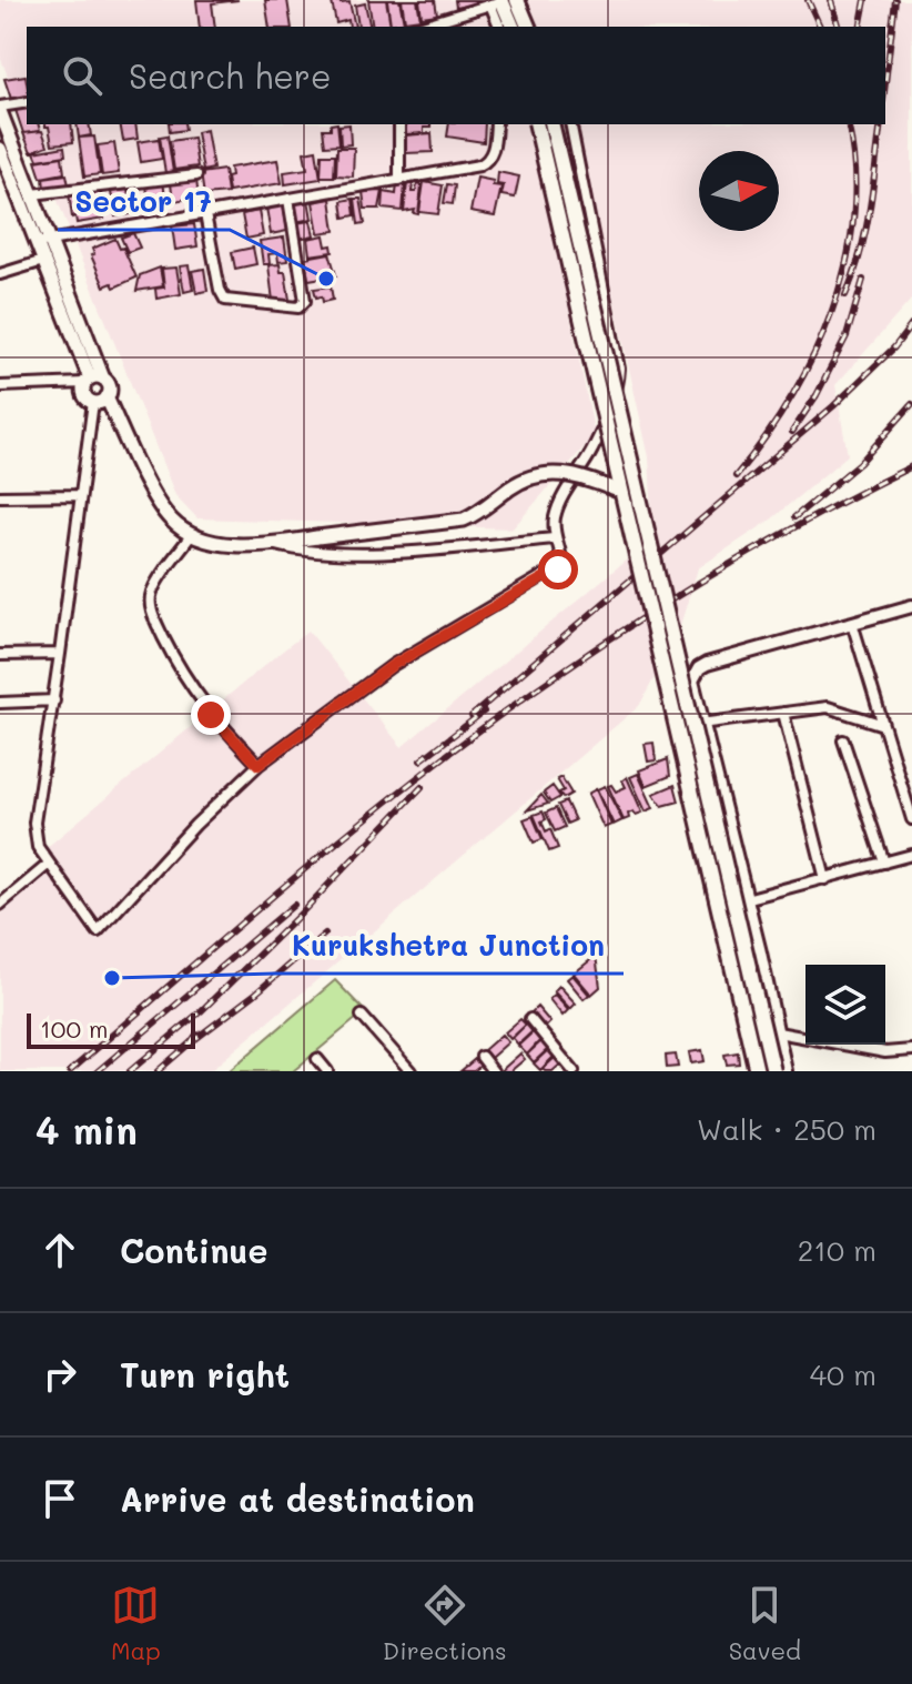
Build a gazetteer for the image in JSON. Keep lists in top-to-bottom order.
{
  "places": ["Sector 17", "Kurukshetra Junction"],
  "scale_bar": "100 m",
  "north": "right",
  "page": {
    "search": "Search here",
    "scale": "100 m",
    "heading": ["4 min", "Walk · 250 m"],
    "list": [
      ["Continue", "210 m"],
      ["Turn right", "40 m"],
      "Arrive at destination"
    ],
    "nav": ["Map", "Directions", "Saved"]
  }
}
